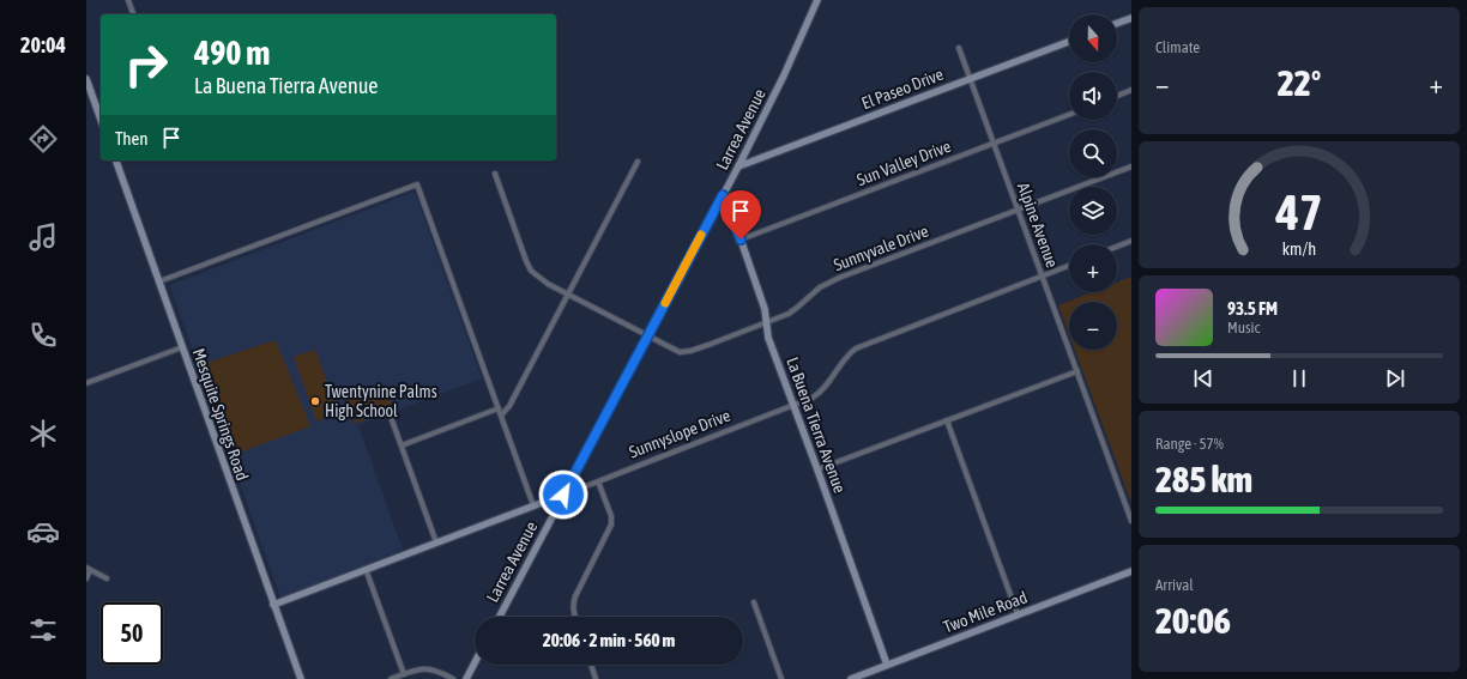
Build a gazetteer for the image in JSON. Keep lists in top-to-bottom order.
{
  "streets": {
    "street": [
      "El Paseo Drive",
      "Larrea Avenue",
      "Sun Valley Drive",
      "Alpine Avenue",
      "Sunnyvale Drive",
      "Mesquite Springs Road",
      "La Buena Tierra Avenue",
      "Sunnyslope Drive",
      "Two Mile Road"
    ]
  },
  "crossings": [
    ["El Paseo Drive", "Larrea Avenue"],
    ["El Paseo Drive", "Alpine Avenue"],
    ["Larrea Avenue", "Sunnyvale Drive"],
    ["Larrea Avenue", "La Buena Tierra Avenue"],
    ["Larrea Avenue", "Sunnyslope Drive"],
    ["Sun Valley Drive", "Alpine Avenue"],
    ["Sun Valley Drive", "La Buena Tierra Avenue"],
    ["Alpine Avenue", "Sunnyvale Drive"],
    ["Alpine Avenue", "Sunnyslope Drive"],
    ["Sunnyvale Drive", "La Buena Tierra Avenue"],
    ["Mesquite Springs Road", "Sunnyslope Drive"],
    ["La Buena Tierra Avenue", "Sunnyslope Drive"],
    ["La Buena Tierra Avenue", "Two Mile Road"]
  ],
  "places": ["Twentynine Palms High School"],
  "north": "bottom",
  "page": {
    "tabs": "20:04",
    "tile": [
      "Climate",
      ["Range · 57%", "285 km"],
      ["Arrival", "20:06"]
    ],
    "map_buttons": ["+", "−"],
    "turn": ["490 m", "La Buena Tierra Avenue"],
    "heat": ["−", "22°", "+"],
    "then": "Then",
    "song": ["93.5 FM", "Music"],
    "limit": "50",
    "trip": "20:06 · 2 min · 560 m",
    "gauge": ["47", "km/h"]
  }
}
